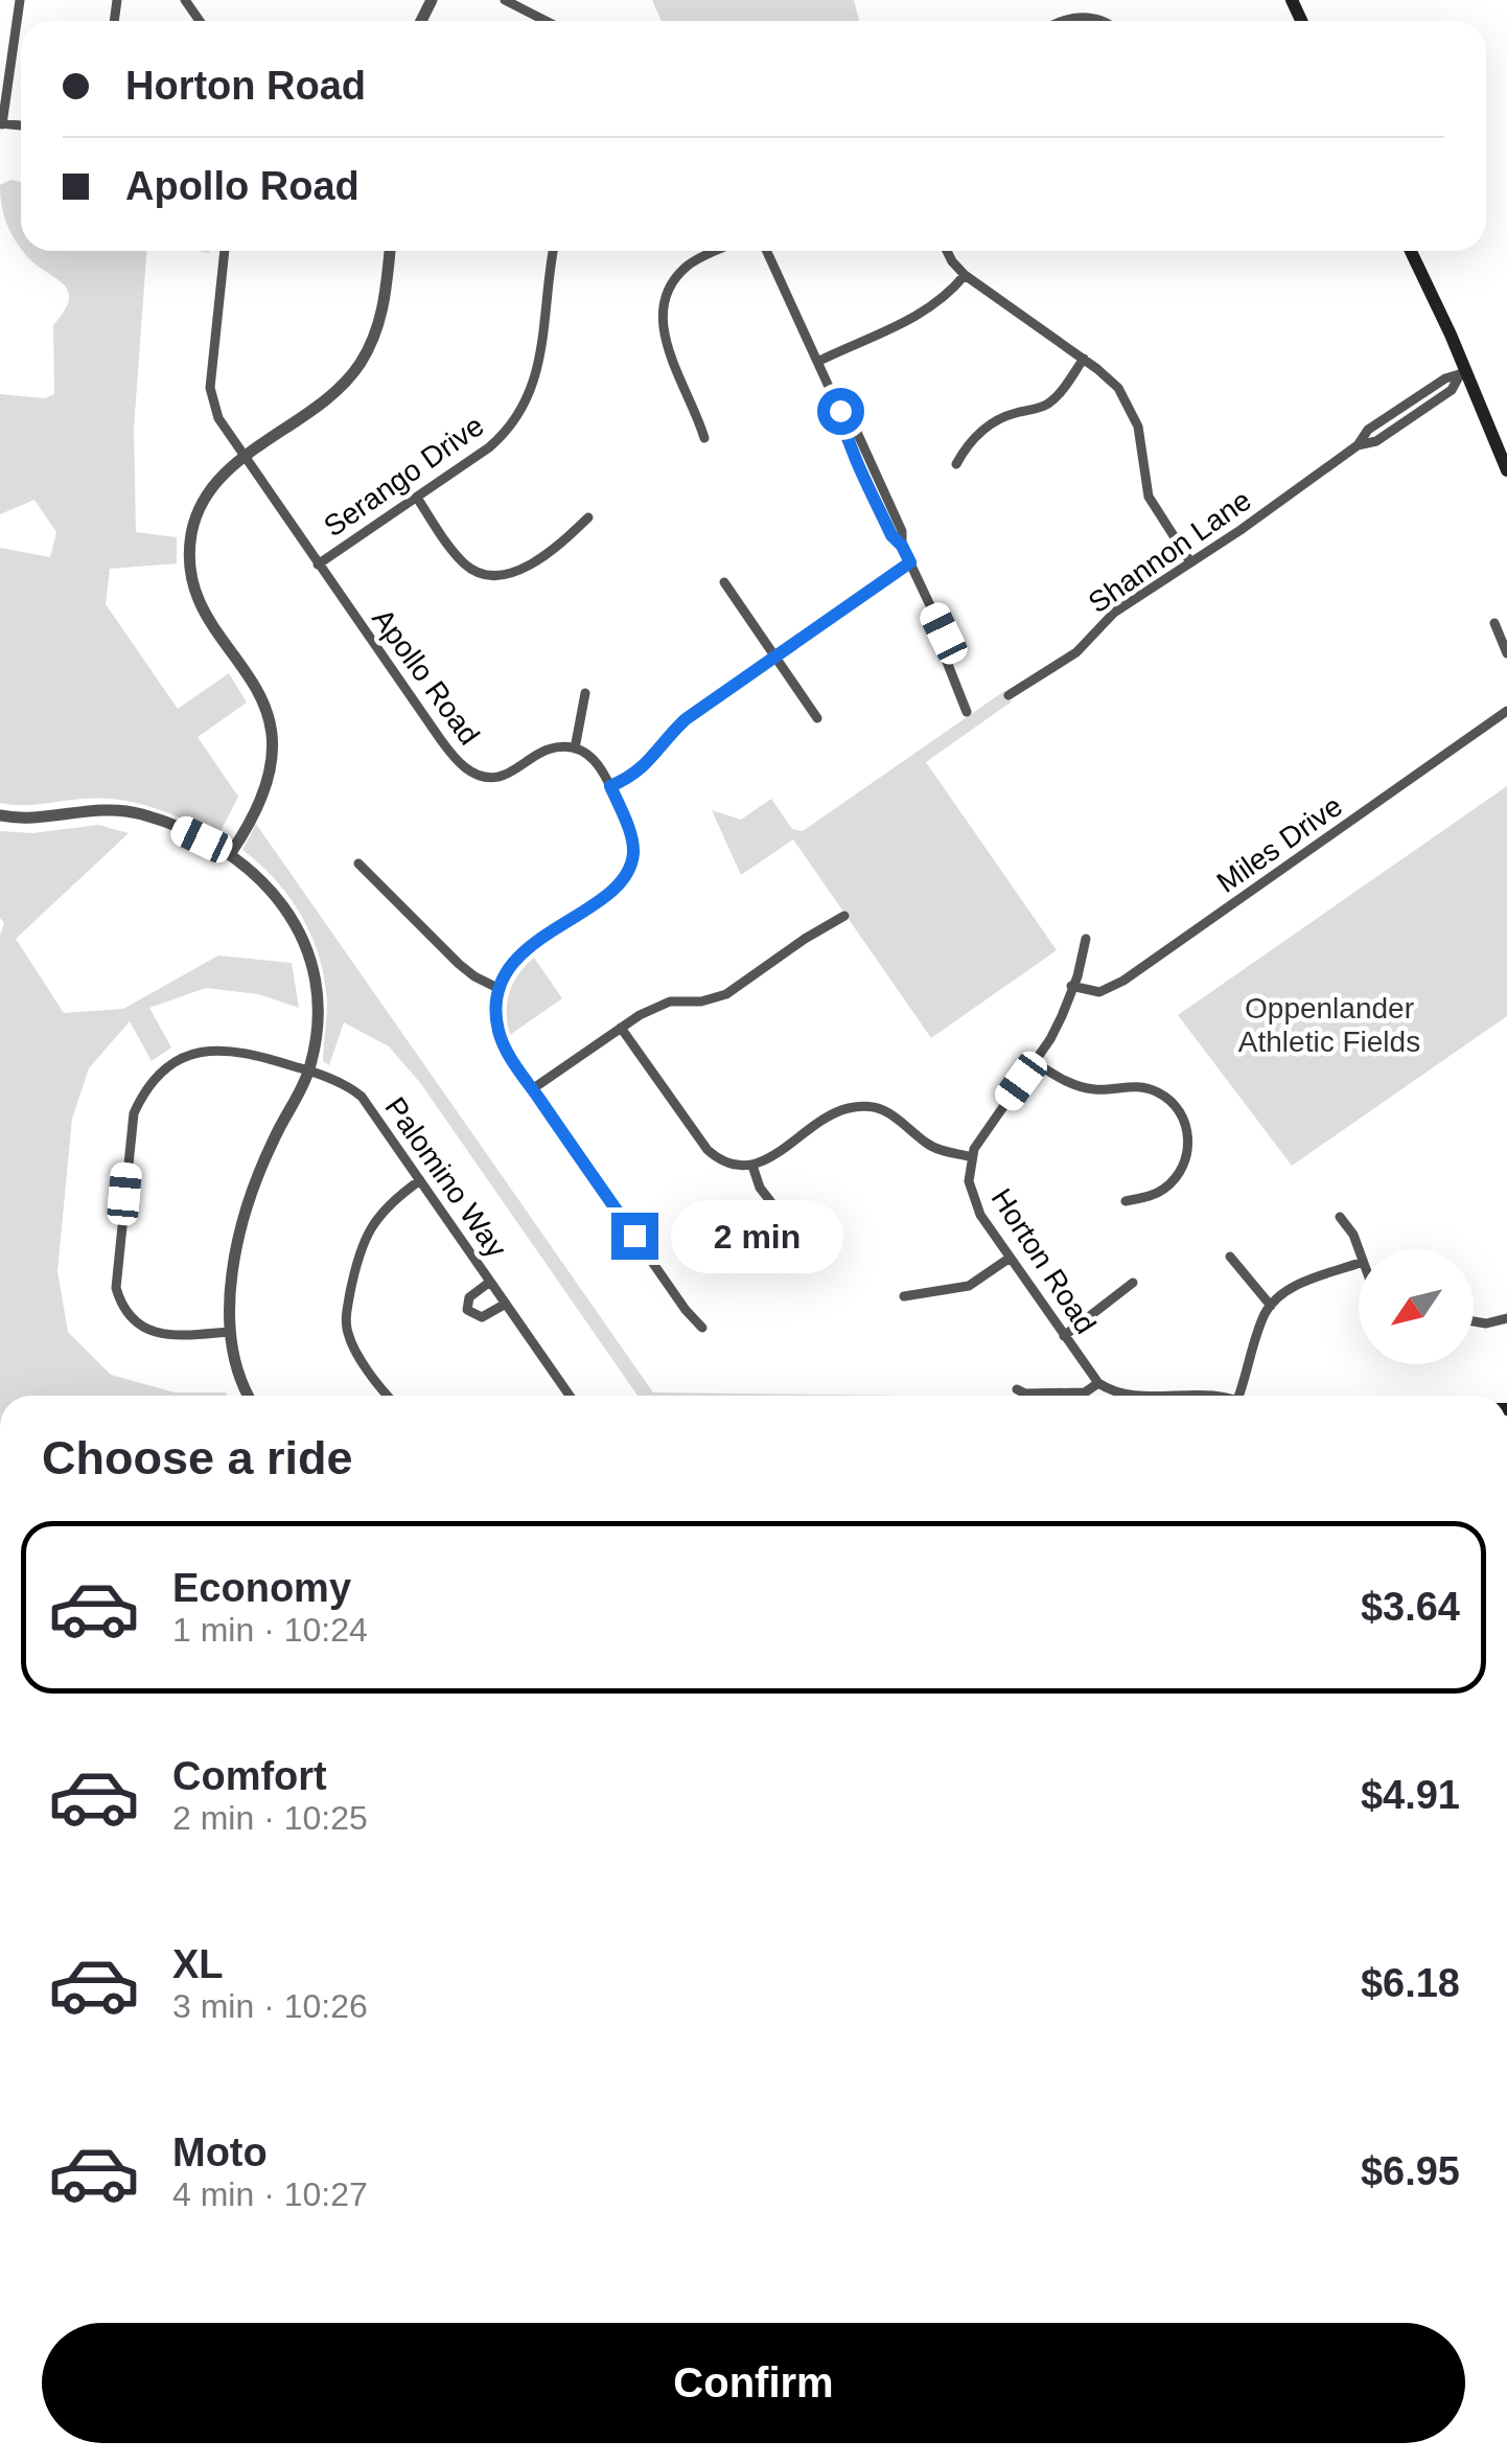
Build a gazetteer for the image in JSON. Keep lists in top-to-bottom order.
{
  "streets": {
    "street": [
      "Serango Drive",
      "Shannon Lane",
      "Apollo Road",
      "Miles Drive",
      "Palomino Way",
      "Horton Road"
    ]
  },
  "crossings": [
    ["Serango Drive", "Apollo Road"]
  ],
  "parks": ["Oppenlander Athletic Fields"],
  "north": "bottom left",
  "page": {
    "banner": ["Horton Road", "Apollo Road"],
    "bubble": "2 min",
    "heading": "Choose a ride",
    "list": [
      {
        "name": "Economy",
        "note": "1 min · 10:24",
        "value": "$3.64"
      },
      {
        "name": "Comfort",
        "note": "2 min · 10:25",
        "value": "$4.91"
      },
      {
        "name": "XL",
        "note": "3 min · 10:26",
        "value": "$6.18"
      },
      {
        "name": "Moto",
        "note": "4 min · 10:27",
        "value": "$6.95"
      }
    ],
    "buttons": "Confirm"
  }
}
